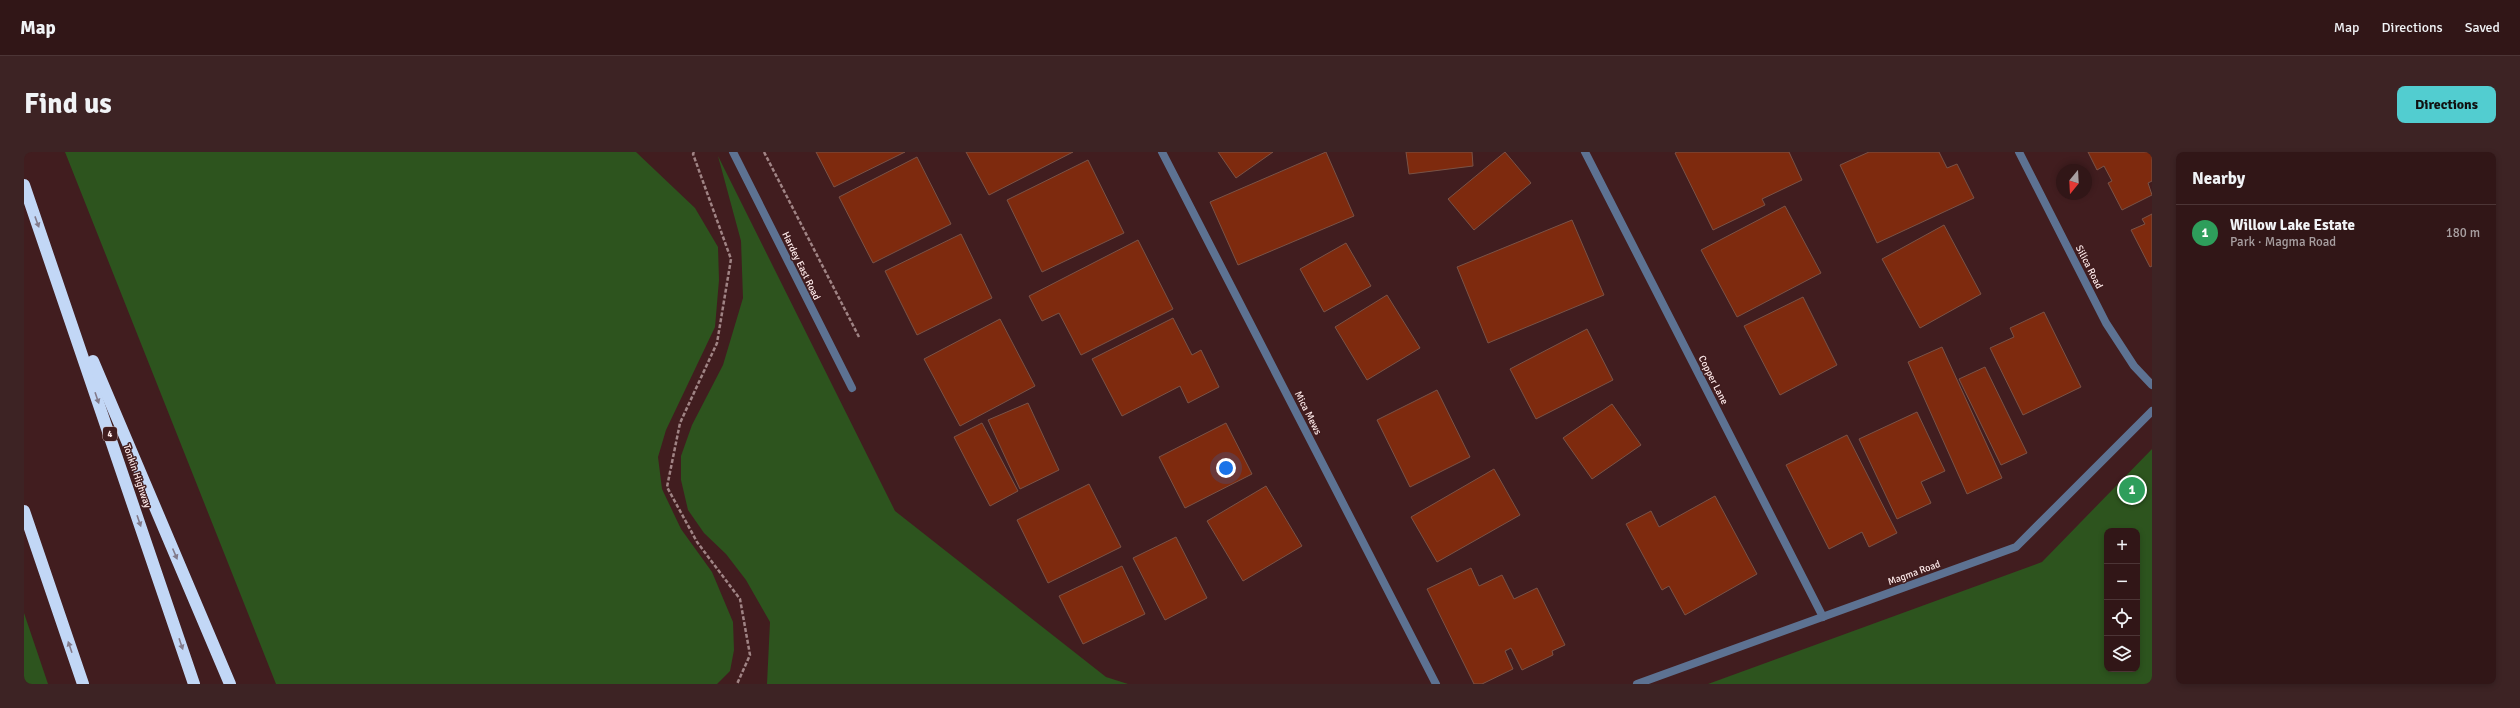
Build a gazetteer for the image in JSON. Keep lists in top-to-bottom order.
{
  "streets": {
    "highway": ["4", "Tonkin Highway"],
    "street": [
      "Hardey East Road",
      "Silica Road",
      "Copper Lane",
      "Mica Mews",
      "Magma Road"
    ]
  },
  "crossings": [
    ["Copper Lane", "Magma Road"]
  ],
  "north": "bottom",
  "page": {
    "header": "Map",
    "nav": ["Map", "Directions", "Saved"],
    "buttons": "Directions",
    "title": "Find us",
    "heading": "Nearby",
    "list": [
      {
        "mark": "1",
        "name": "Willow Lake Estate",
        "note": "Park · Magma Road",
        "value": "180 m"
      }
    ],
    "pins": "1",
    "map_buttons": ["+", "−"]
  }
}
